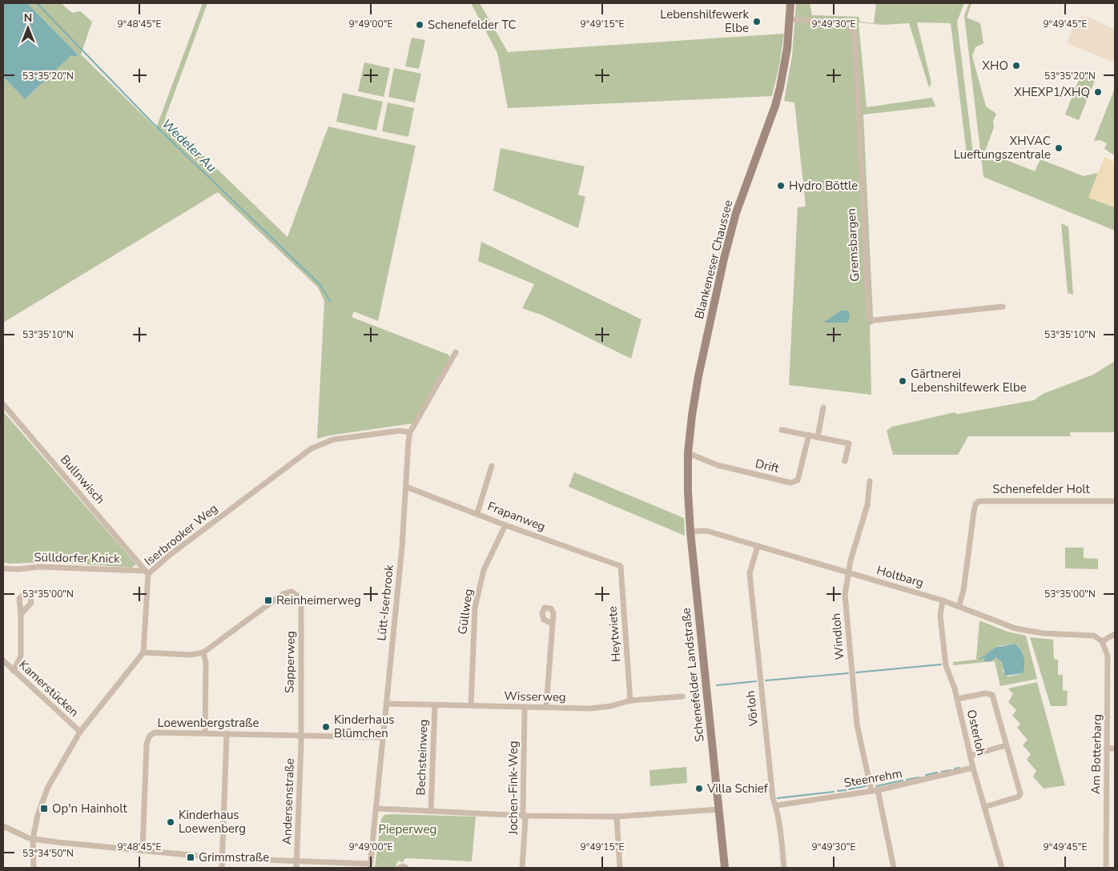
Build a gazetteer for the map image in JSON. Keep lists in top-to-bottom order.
{
  "streets": {
    "main road": ["Blankeneser Chaussee", "Schenefelder Landstraße"],
    "street": [
      "Gremsbargen",
      "Drift",
      "Bullnwisch",
      "Schenefelder Holt",
      "Frapanweg",
      "Iserbrooker Weg",
      "Sülldorfer Knick",
      "Holtbarg",
      "Lütt-Iserbrook",
      "Güllweg",
      "Heytwiete",
      "Windloh",
      "Sapperweg",
      "Kamerstücken",
      "Wisserweg",
      "Vörloh",
      "Loewenbergstraße",
      "Osterloh",
      "Am Botterbarg",
      "Bechsteinweg",
      "Steenrehm",
      "Jochen-Fink-Weg",
      "Andersenstraße"
    ]
  },
  "crossings": [
    ["Gremsbargen", "Blankeneser Chaussee"],
    ["Blankeneser Chaussee", "Drift"],
    ["Blankeneser Chaussee", "Schenefelder Landstraße"],
    ["Bullnwisch", "Iserbrooker Weg"],
    ["Bullnwisch", "Sülldorfer Knick"],
    ["Schenefelder Holt", "Holtbarg"],
    ["Frapanweg", "Lütt-Iserbrook"],
    ["Frapanweg", "Güllweg"],
    ["Frapanweg", "Heytwiete"],
    ["Iserbrooker Weg", "Sülldorfer Knick"],
    ["Iserbrooker Weg", "Lütt-Iserbrook"],
    ["Holtbarg", "Windloh"],
    ["Holtbarg", "Schenefelder Landstraße"],
    ["Holtbarg", "Vörloh"],
    ["Holtbarg", "Osterloh"],
    ["Holtbarg", "Am Botterbarg"],
    ["Lütt-Iserbrook", "Wisserweg"],
    ["Lütt-Iserbrook", "Loewenbergstraße"],
    ["Güllweg", "Wisserweg"],
    ["Heytwiete", "Wisserweg"],
    ["Windloh", "Steenrehm"],
    ["Sapperweg", "Loewenbergstraße"],
    ["Sapperweg", "Andersenstraße"],
    ["Wisserweg", "Bechsteinweg"],
    ["Wisserweg", "Jochen-Fink-Weg"],
    ["Vörloh", "Steenrehm"],
    ["Loewenbergstraße", "Andersenstraße"],
    ["Osterloh", "Steenrehm"]
  ],
  "water": ["Wedeler Au"],
  "parks": ["Pieperweg"],
  "places": {
    "other": [
      "Lebenshilfewerk Elbe",
      "Schenefelder TC",
      "XHO",
      "XHEXP1/XHQ",
      "XHVAC Lueftungszentrale",
      "Hydro Böttle",
      "Gärtnerei Lebenshilfewerk Elbe",
      "Kinderhaus Blümchen",
      "Villa Schief",
      "Kinderhaus Loewenberg"
    ],
    "transit": ["Reinheimerweg", "Op'n Hainholt", "Grimmstraße"]
  },
  "north": "top",
  "coordinates": [
    "9°48'45\"E",
    "9°49'00\"E",
    "9°49'15\"E",
    "9°49'30\"E",
    "9°49'45\"E",
    "53°35'20\"N",
    "53°35'10\"N",
    "53°35'00\"N",
    "53°34'50\"N"
  ]
}
